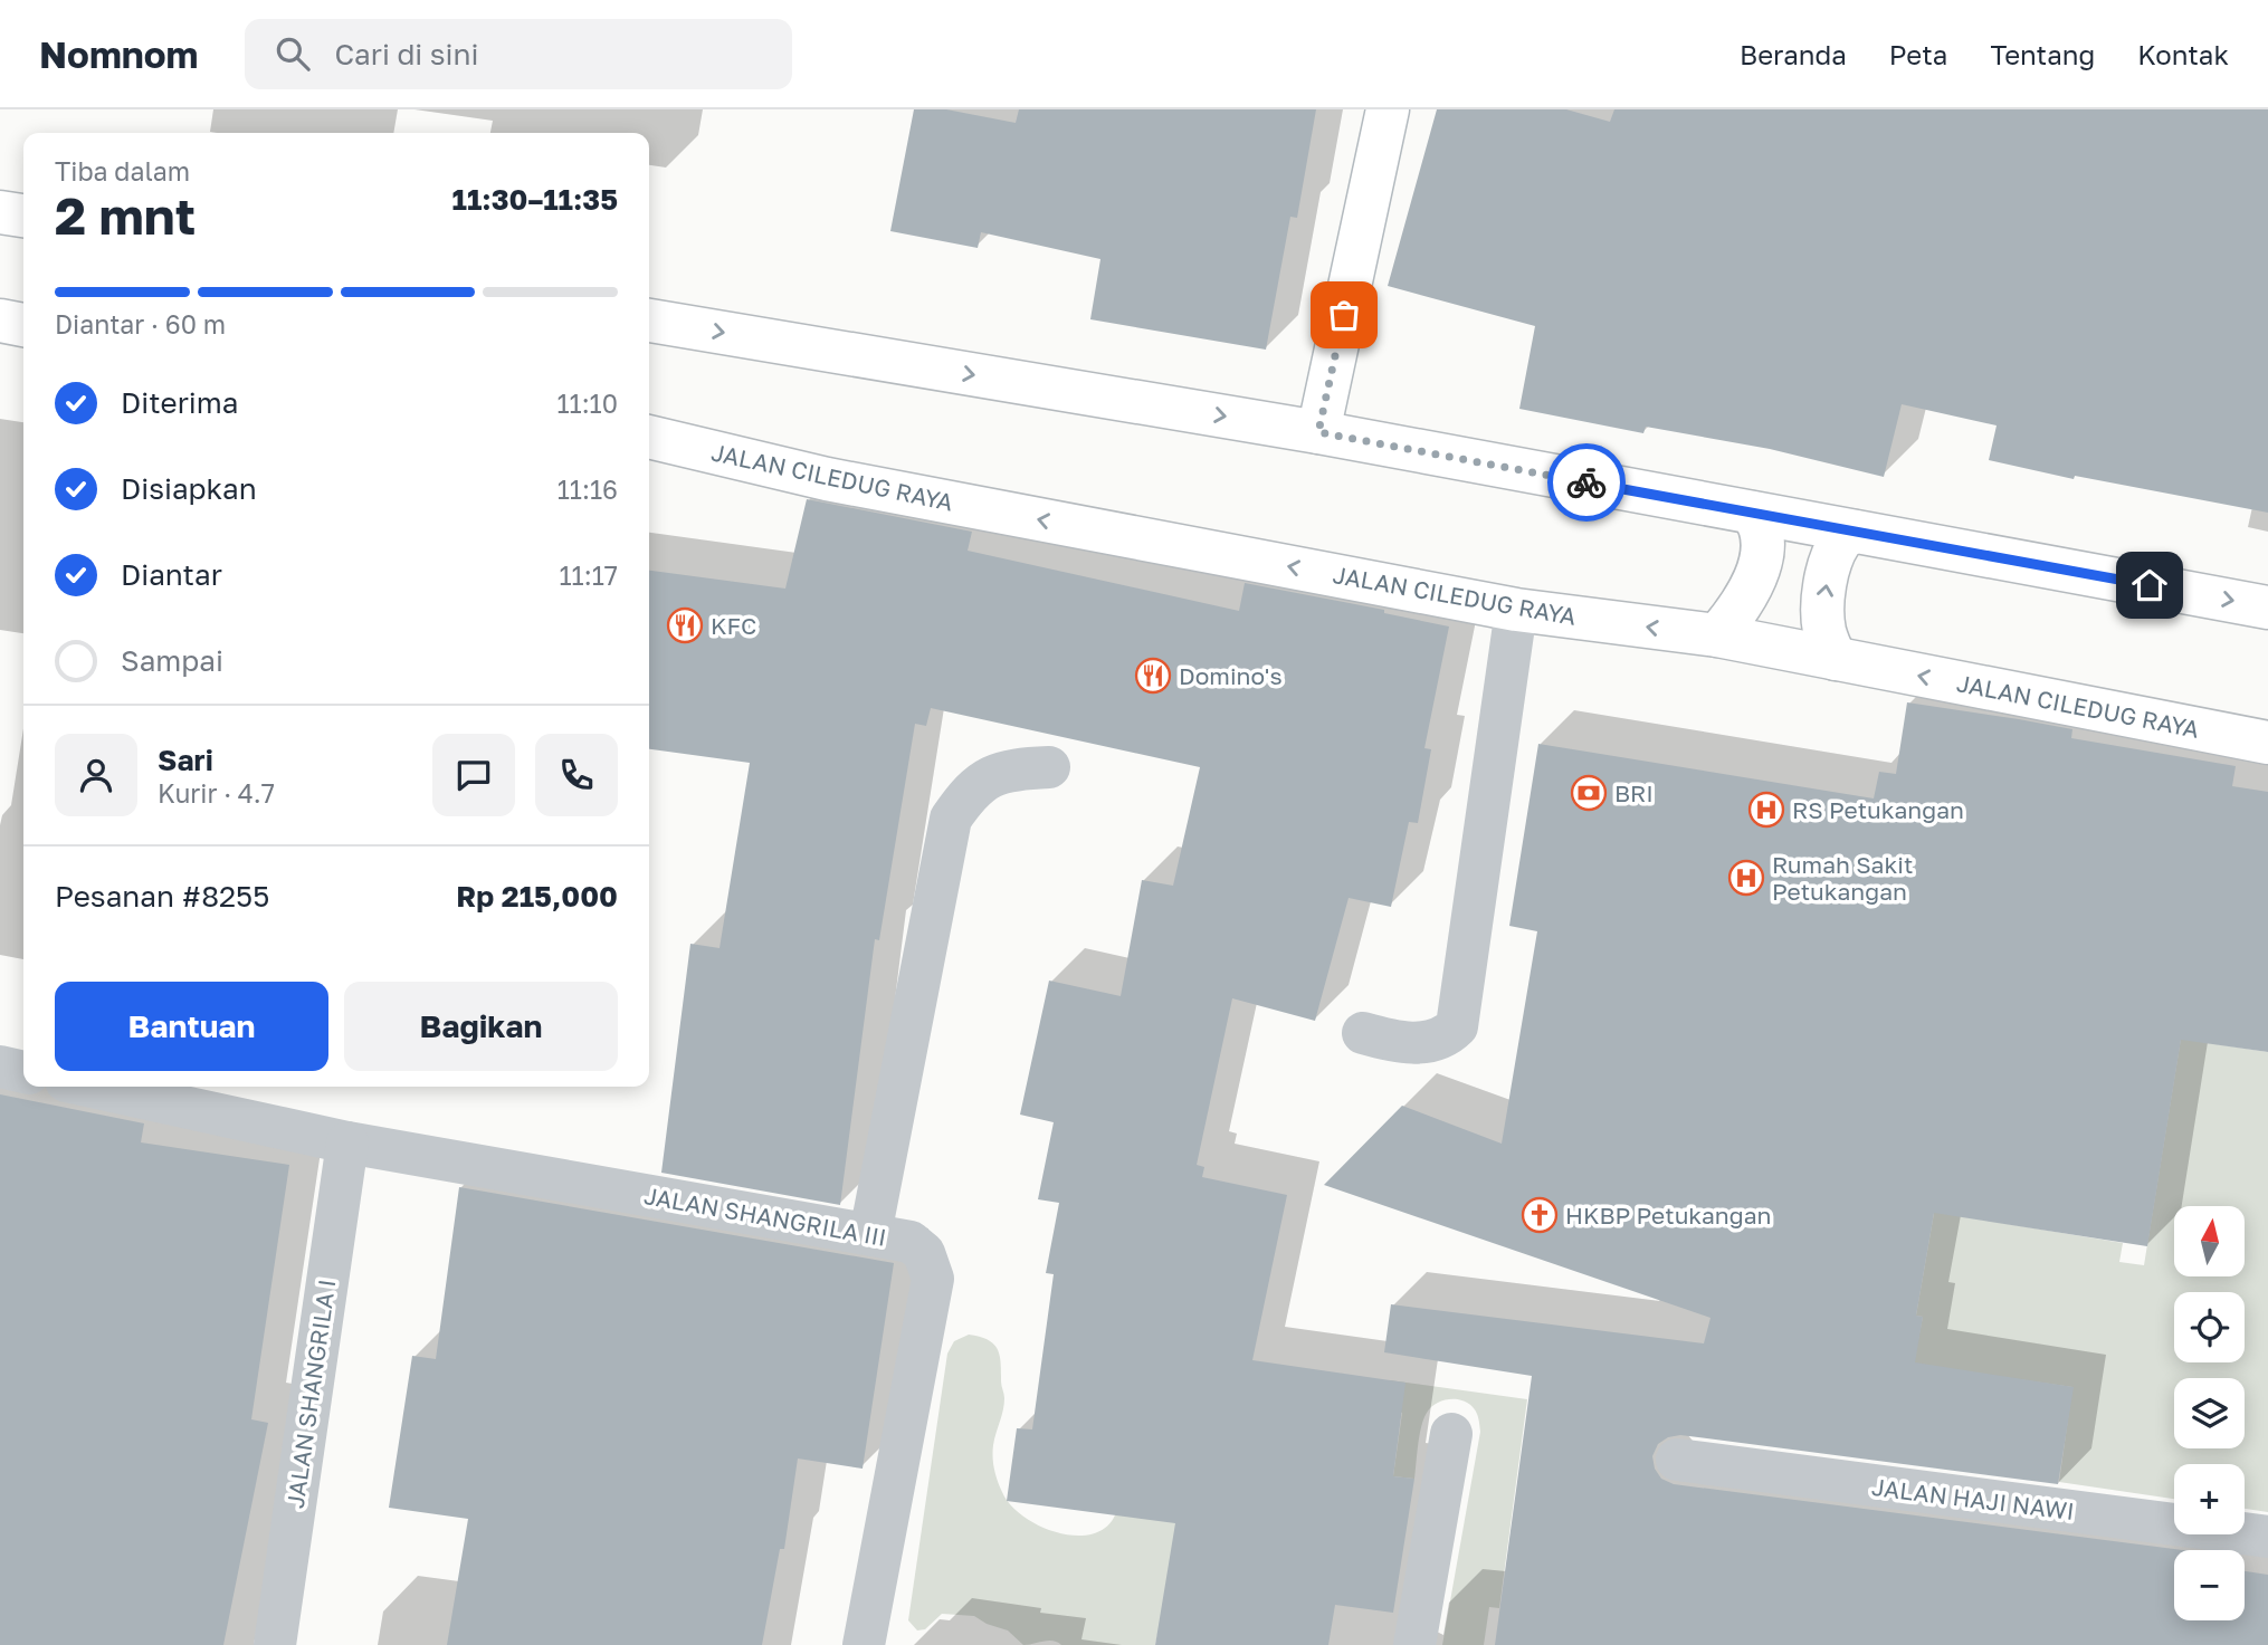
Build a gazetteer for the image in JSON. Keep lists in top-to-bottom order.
{
  "streets": {
    "main road": ["JALAN CILEDUG RAYA"],
    "street": ["JALAN SHANGRILA III", "JALAN SHANGRILA I", "JALAN HAJI NAWI"]
  },
  "crossings": [
    ["JALAN SHANGRILA III", "JALAN SHANGRILA I"]
  ],
  "places": {
    "restaurant": ["KFC", "Domino's"],
    "bank": ["BRI"],
    "hospital": ["RS Petukangan", "Rumah Sakit Petukangan"],
    "church": ["HKBP Petukangan"]
  },
  "north": "top",
  "page": {
    "header": "Nomnom",
    "search": "Cari di sini",
    "nav": [
      "Beranda",
      "Peta",
      "Tentang",
      "Kontak"
    ],
    "heading": ["2 mnt", "Tiba dalam", "11:30–11:35"],
    "panel": [
      "Sari",
      "Kurir · 4.7",
      "Pesanan #8255",
      "Rp 215,000"
    ],
    "bar": "Diantar · 60 m",
    "list": [
      ["Diterima", "11:10"],
      ["Disiapkan", "11:16"],
      ["Diantar", "11:17"],
      "Sampai"
    ],
    "buttons": ["Bantuan", "Bagikan"],
    "map_buttons": ["+", "−"]
  }
}
